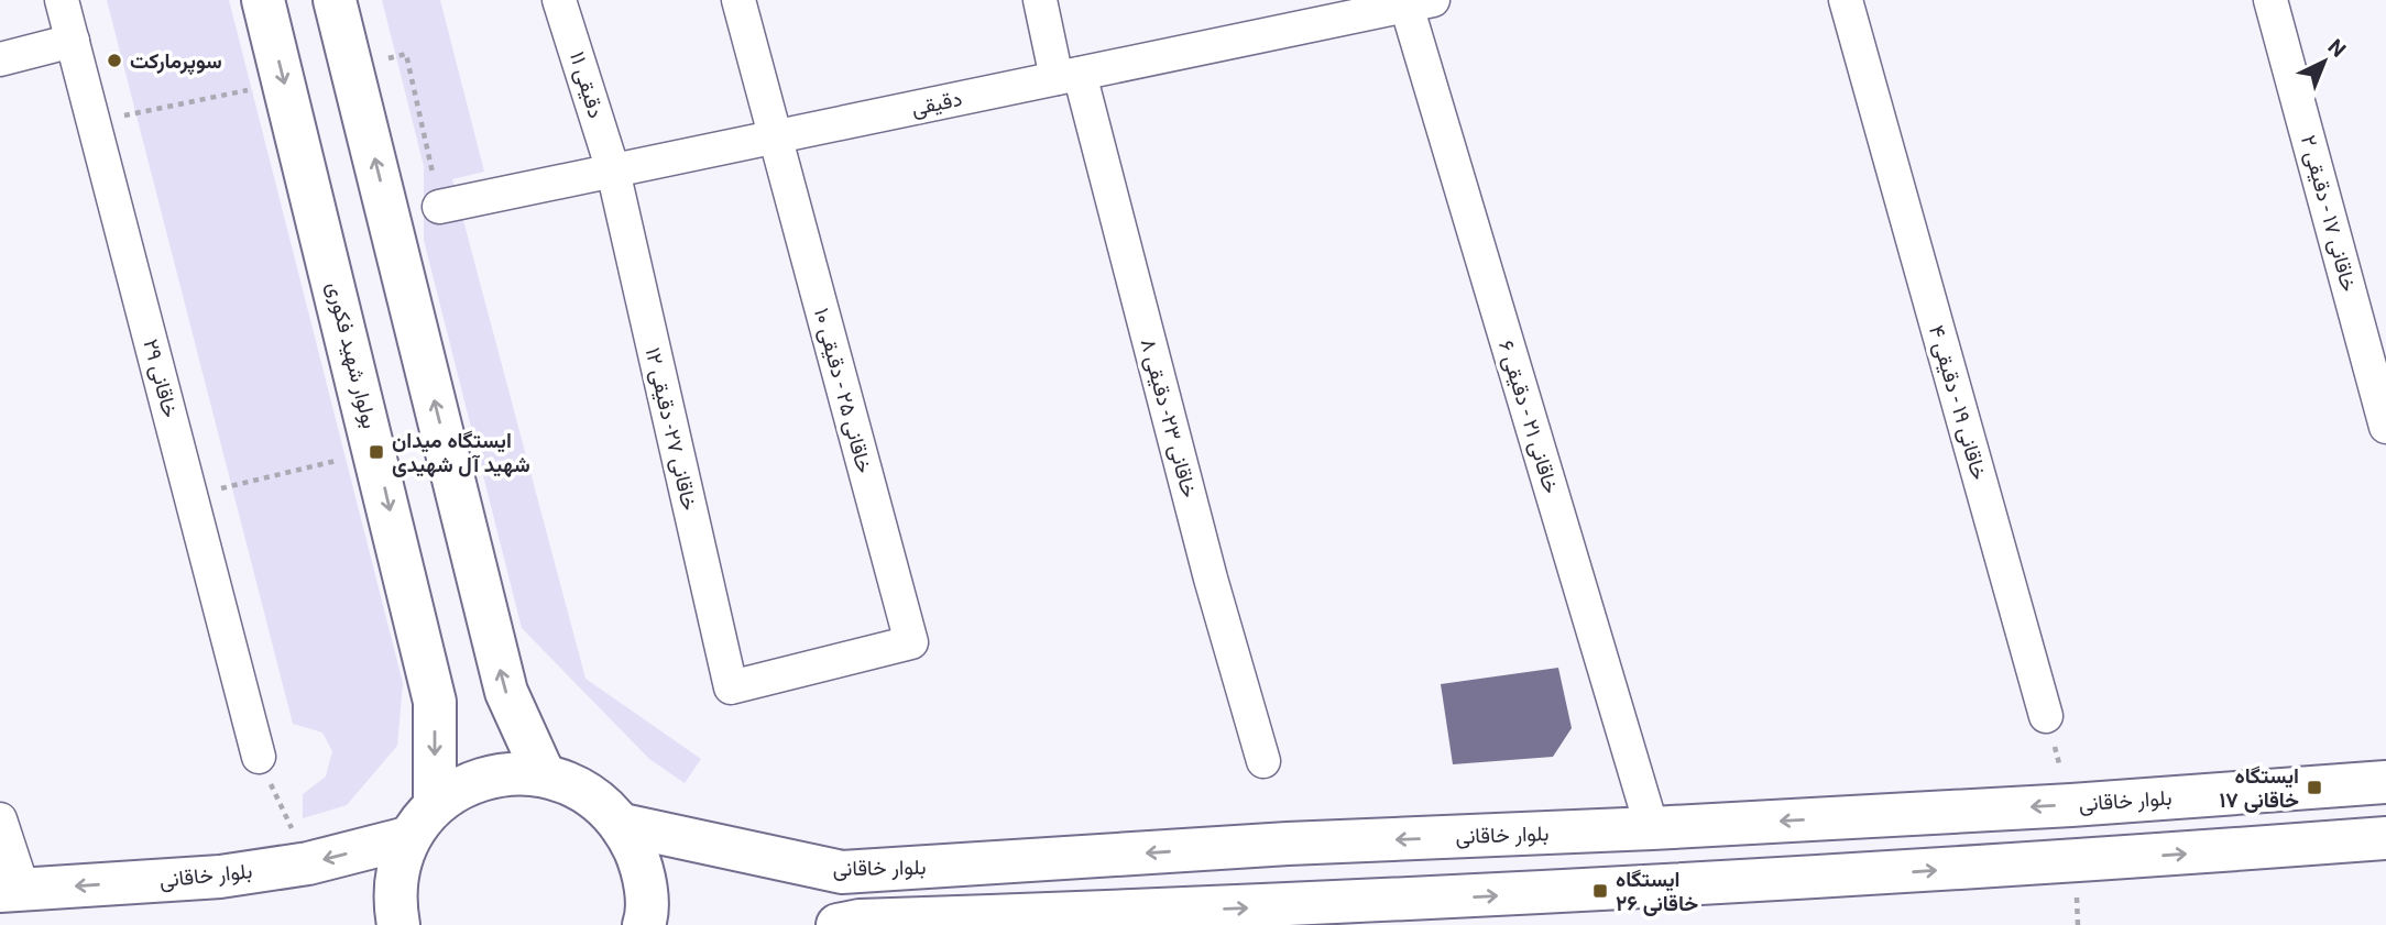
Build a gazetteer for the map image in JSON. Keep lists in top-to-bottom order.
{
  "streets": {
    "street": [
      "دقیقی ۱۱",
      "دقیقی",
      "خاقانی ۱۷ - دقیقی ۲",
      "بولوار شهید فکوری",
      "خاقانی ۲۹",
      "خاقانی ۲۵ - دقیقی ۱۰",
      "خاقانی ۱۹ - دقیقی ۴",
      "خاقانی ۲۱ - دقیقی ۶",
      "خاقانی ۲۳- دقیقی ۸",
      "خاقانی ۲۷- دقیقی ۱۲",
      "بلوار خاقانی"
    ]
  },
  "crossings": [
    ["دقیقی ۱۱", "دقیقی"],
    ["دقیقی ۱۱", "خاقانی ۲۷- دقیقی ۱۲"],
    ["دقیقی", "خاقانی ۲۵ - دقیقی ۱۰"],
    ["دقیقی", "خاقانی ۲۱ - دقیقی ۶"],
    ["دقیقی", "خاقانی ۲۳- دقیقی ۸"],
    ["دقیقی", "خاقانی ۲۷- دقیقی ۱۲"],
    ["خاقانی ۲۵ - دقیقی ۱۰", "خاقانی ۲۷- دقیقی ۱۲"],
    ["خاقانی ۲۱ - دقیقی ۶", "بلوار خاقانی"]
  ],
  "places": {
    "other": ["سوپرمارکت"],
    "transit": ["ایستگاه میدان شهید آل شهیدی", "ایستگاه خاقانی ۱۷", "ایستگاه خاقانی ٢۶"]
  },
  "north": "top right"
}
